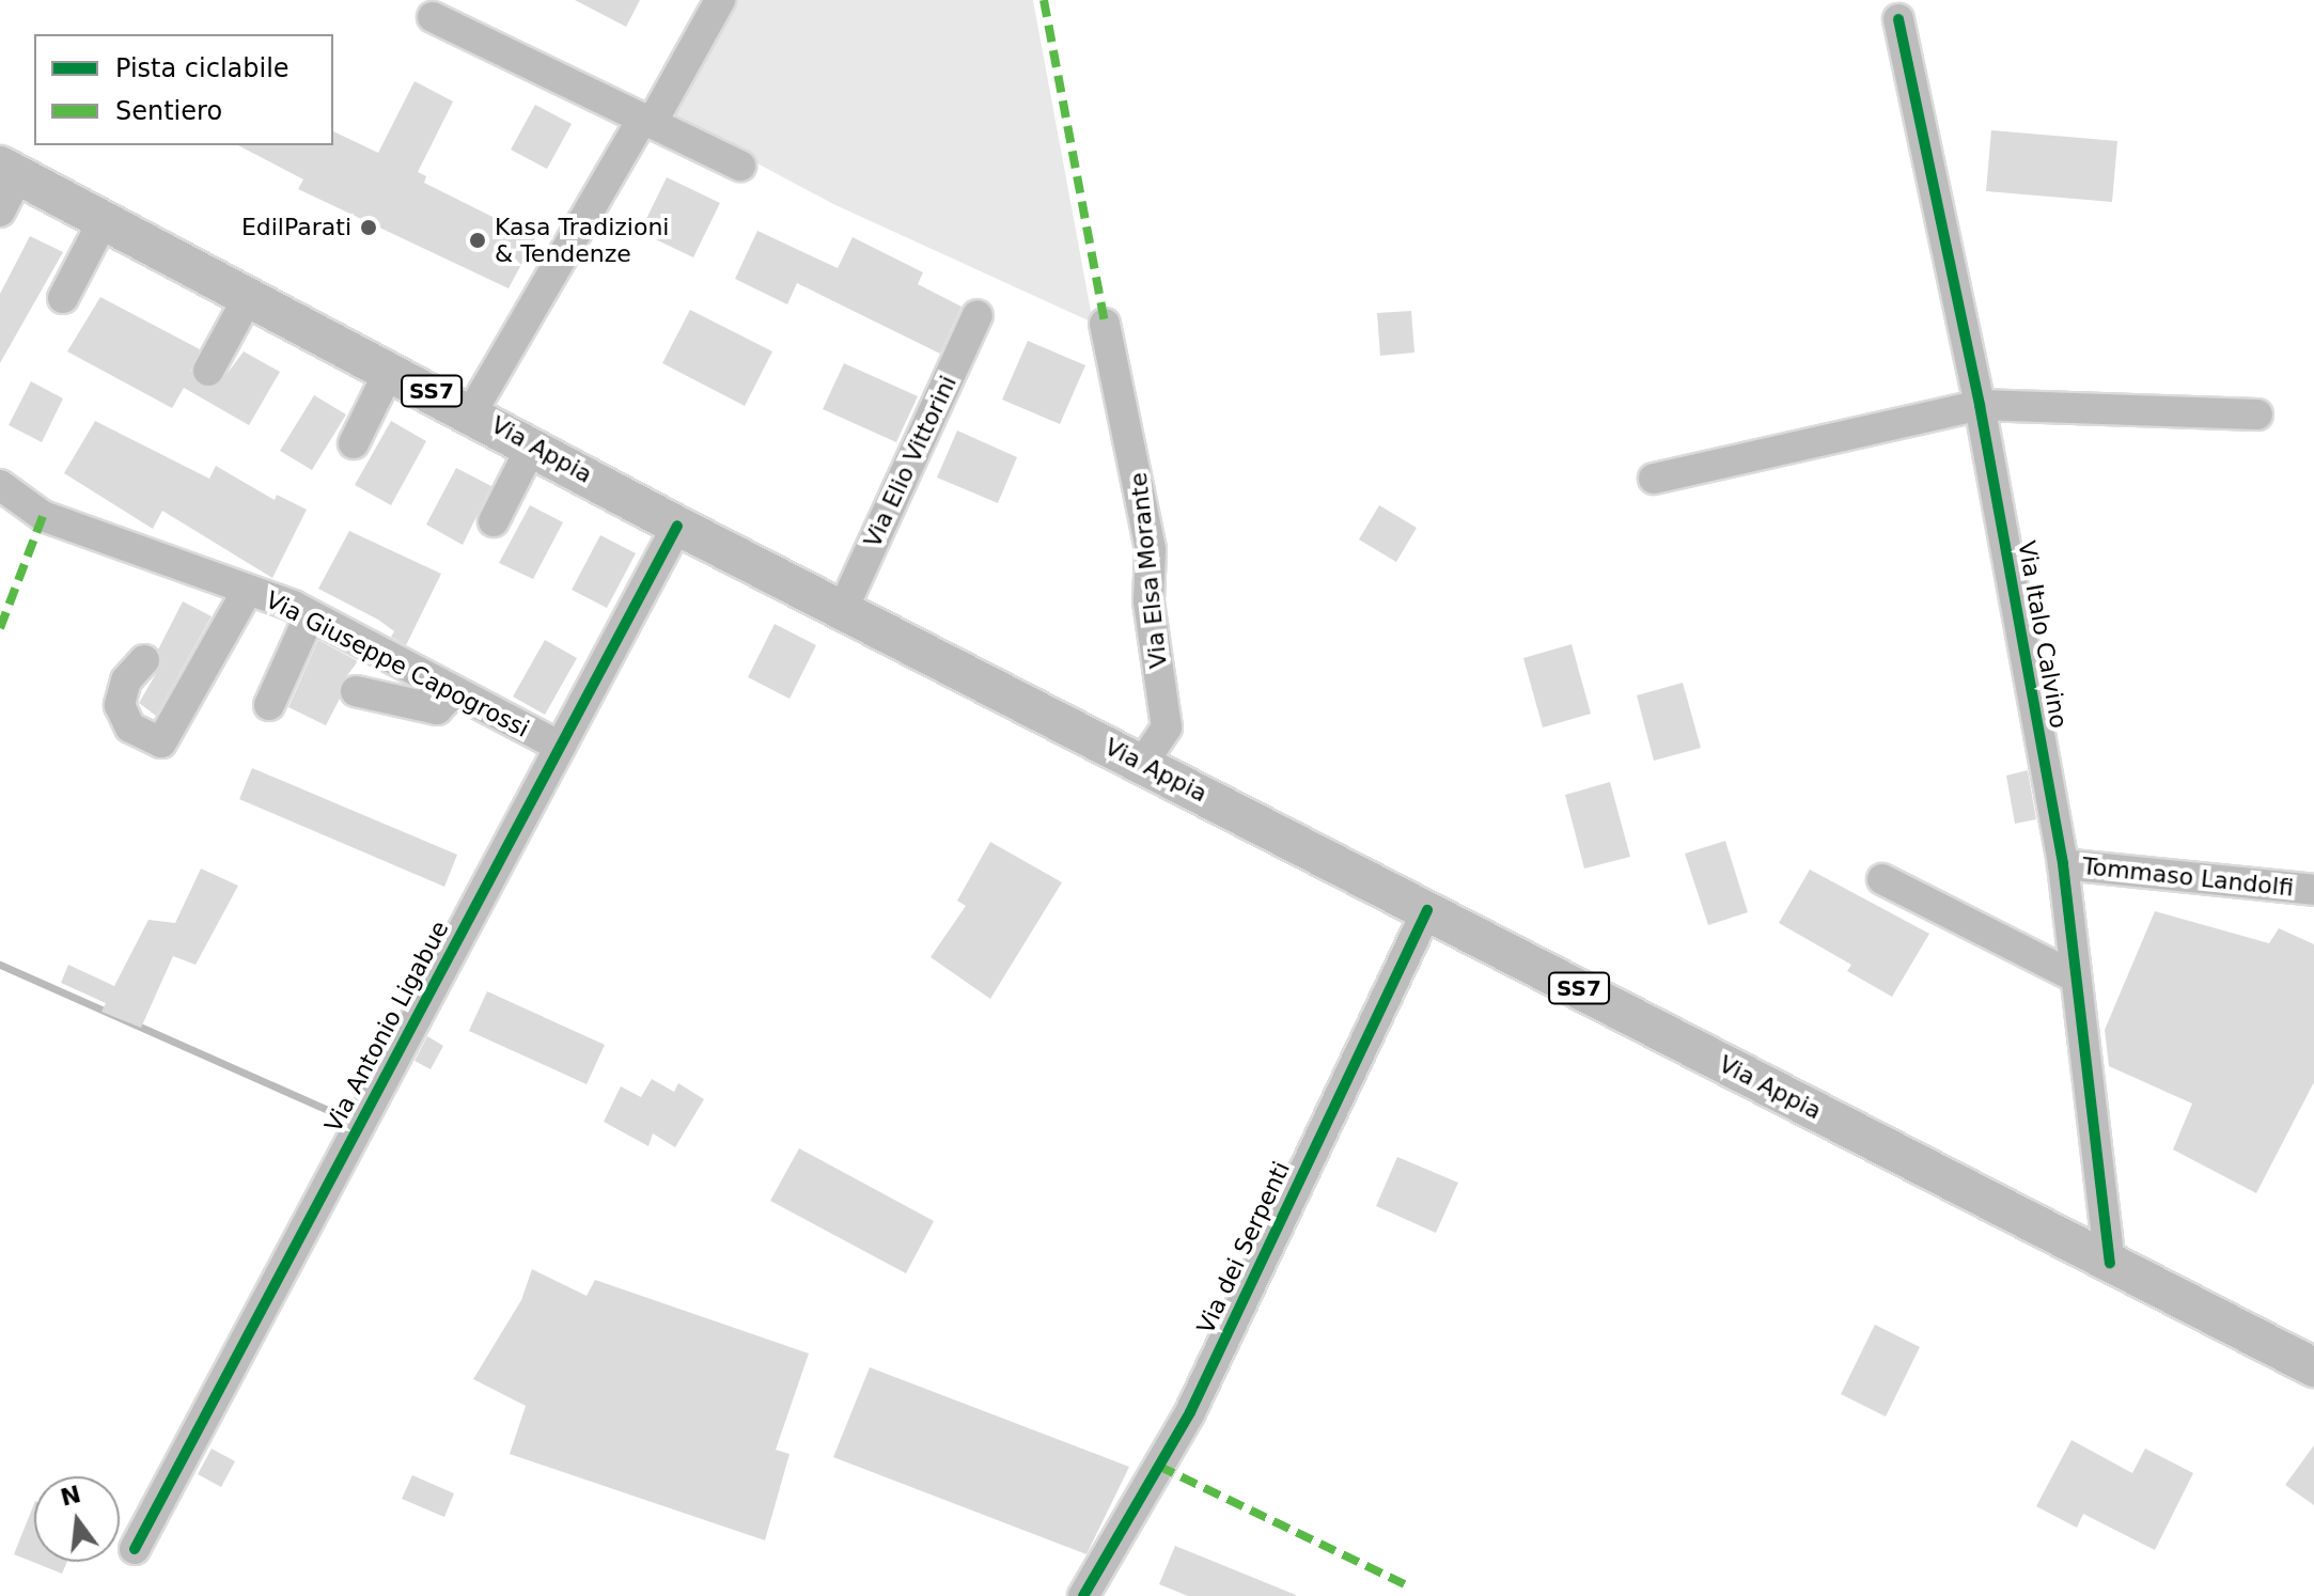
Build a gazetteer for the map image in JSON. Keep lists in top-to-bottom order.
{
  "streets": {
    "main road": ["SS7", "Via Appia"],
    "street": [
      "Via Elio Vittorini",
      "Via Elsa Morante",
      "Via Italo Calvino",
      "Via Giuseppe Capogrossi",
      "Tommaso Landolfi",
      "Via Antonio Ligabue",
      "Via dei Serpenti"
    ]
  },
  "crossings": [
    ["Via Appia", "Via Elio Vittorini"],
    ["Via Appia", "Via Elsa Morante"],
    ["Via Appia", "Via Italo Calvino"],
    ["Via Appia", "Via Antonio Ligabue"],
    ["Via Appia", "Via dei Serpenti"],
    ["Via Italo Calvino", "Tommaso Landolfi"],
    ["Via Giuseppe Capogrossi", "Via Antonio Ligabue"]
  ],
  "places": ["EdilParati", "Kasa Tradizioni & Tendenze"],
  "legend": ["Pista ciclabile", "Sentiero"],
  "north": "top"
}
